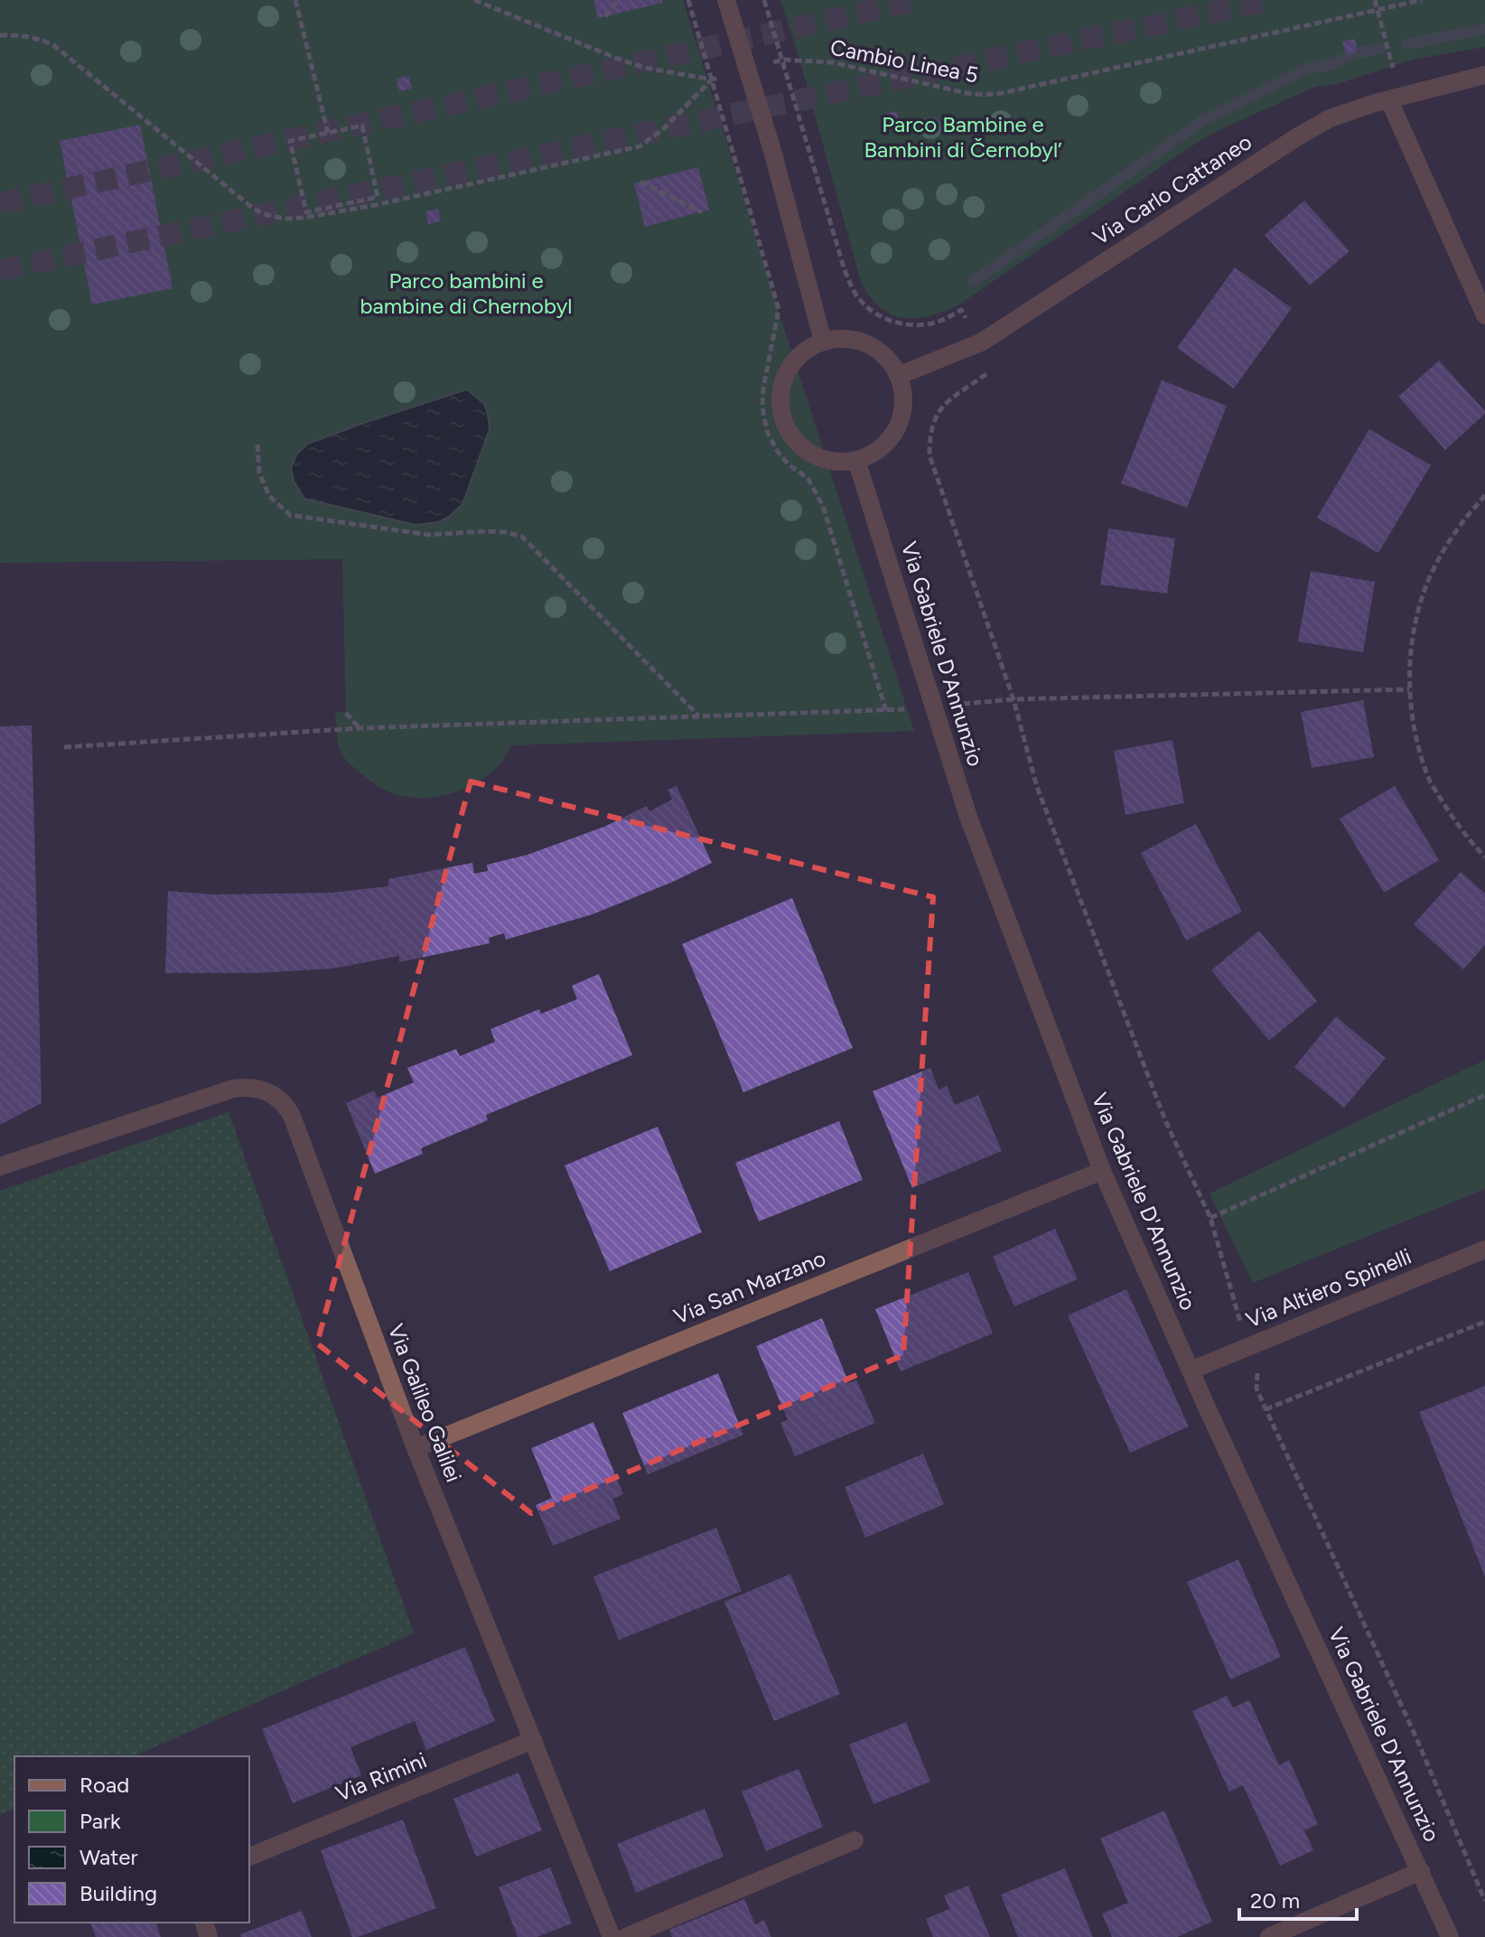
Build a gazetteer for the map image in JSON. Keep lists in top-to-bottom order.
{
  "streets": {
    "street": [
      "Via Carlo Cattaneo",
      "Via Gabriele D'Annunzio",
      "Via San Marzano",
      "Via Altiero Spinelli",
      "Via Galileo Galilei",
      "Via Rimini"
    ],
    "path": ["Cambio Linea 5"]
  },
  "crossings": [
    ["Via Carlo Cattaneo", "Via Gabriele D'Annunzio"],
    ["Via Gabriele D'Annunzio", "Via San Marzano"],
    ["Via Gabriele D'Annunzio", "Via Altiero Spinelli"],
    ["Via San Marzano", "Via Galileo Galilei"],
    ["Via Galileo Galilei", "Via Rimini"]
  ],
  "parks": ["Parco Bambine e Bambini di Černobyl’", "Parco bambini e bambine di Chernobyl"],
  "legend": [
    "Road",
    "Park",
    "Water",
    "Building"
  ],
  "scale_bar": "20 m"
}
